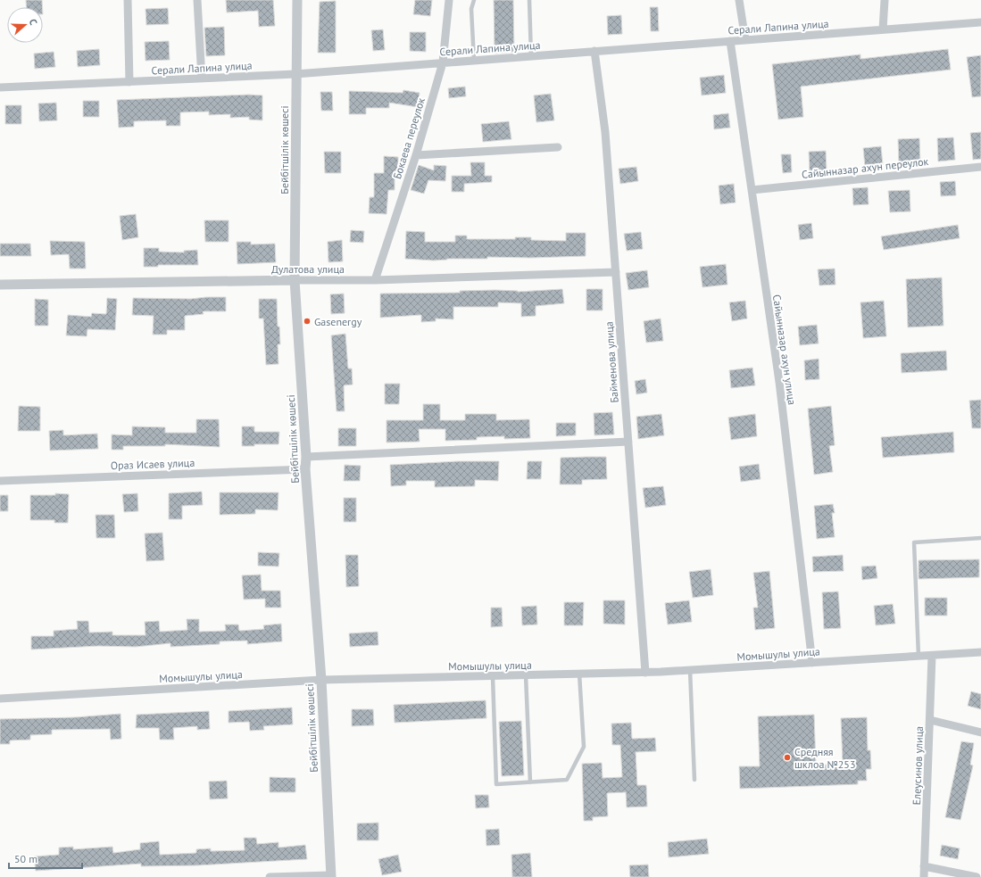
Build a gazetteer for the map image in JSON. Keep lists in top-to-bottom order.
{
  "streets": {
    "street": [
      "Серали Лапина улица",
      "Бокаева переулок",
      "Бейбітшілік көшесі",
      "Сайынназар ахун переулок",
      "Дулатова улица",
      "Сайынназар ахун улица",
      "Байменова улица",
      "Ораз Исаев улица",
      "Момышулы улица",
      "Елеусинов улица"
    ]
  },
  "crossings": [
    ["Серали Лапина улица", "Бокаева переулок"],
    ["Серали Лапина улица", "Бейбітшілік көшесі"],
    ["Серали Лапина улица", "Сайынназар ахун улица"],
    ["Серали Лапина улица", "Байменова улица"],
    ["Бокаева переулок", "Дулатова улица"],
    ["Бейбітшілік көшесі", "Дулатова улица"],
    ["Бейбітшілік көшесі", "Ораз Исаев улица"],
    ["Бейбітшілік көшесі", "Момышулы улица"],
    ["Сайынназар ахун переулок", "Сайынназар ахун улица"],
    ["Дулатова улица", "Байменова улица"],
    ["Сайынназар ахун улица", "Момышулы улица"],
    ["Байменова улица", "Момышулы улица"],
    ["Момышулы улица", "Елеусинов улица"]
  ],
  "places": ["Gasenergy", "Средняя шклоа №253"],
  "scale_bar": "50 m",
  "north": "right"
}
